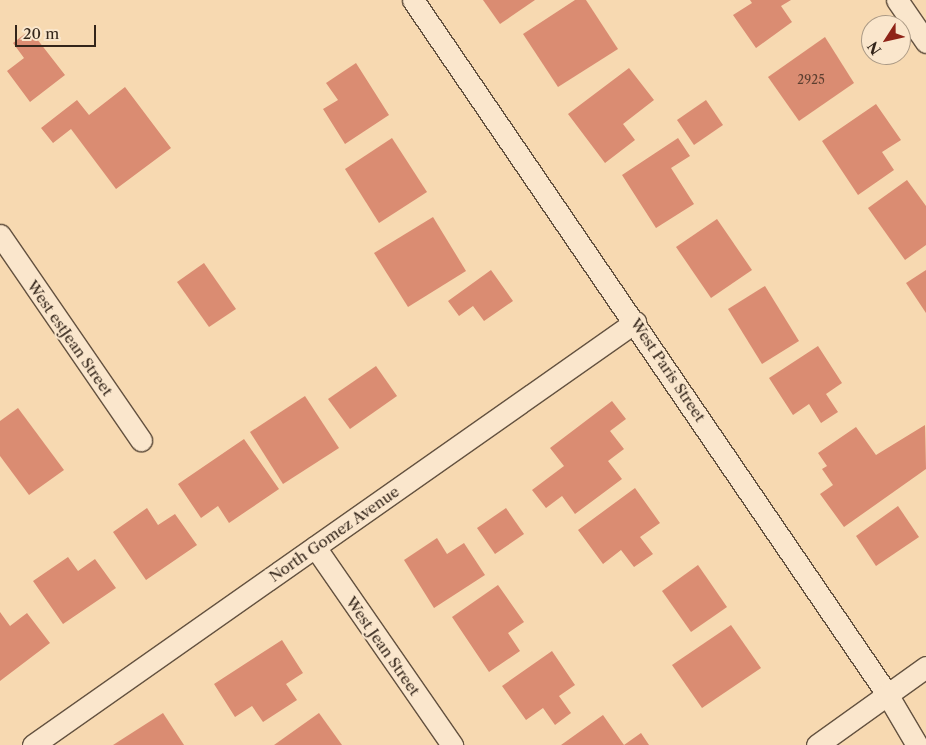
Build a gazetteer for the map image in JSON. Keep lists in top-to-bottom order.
{
  "streets": {
    "street": [
      "West estJean Street",
      "West Paris Street",
      "North Gomez Avenue",
      "West Jean Street"
    ]
  },
  "crossings": [
    ["West Paris Street", "North Gomez Avenue"],
    ["North Gomez Avenue", "West Jean Street"]
  ],
  "house_numbers": ["2925"],
  "scale_bar": "20 m",
  "north": "bottom left"
}
